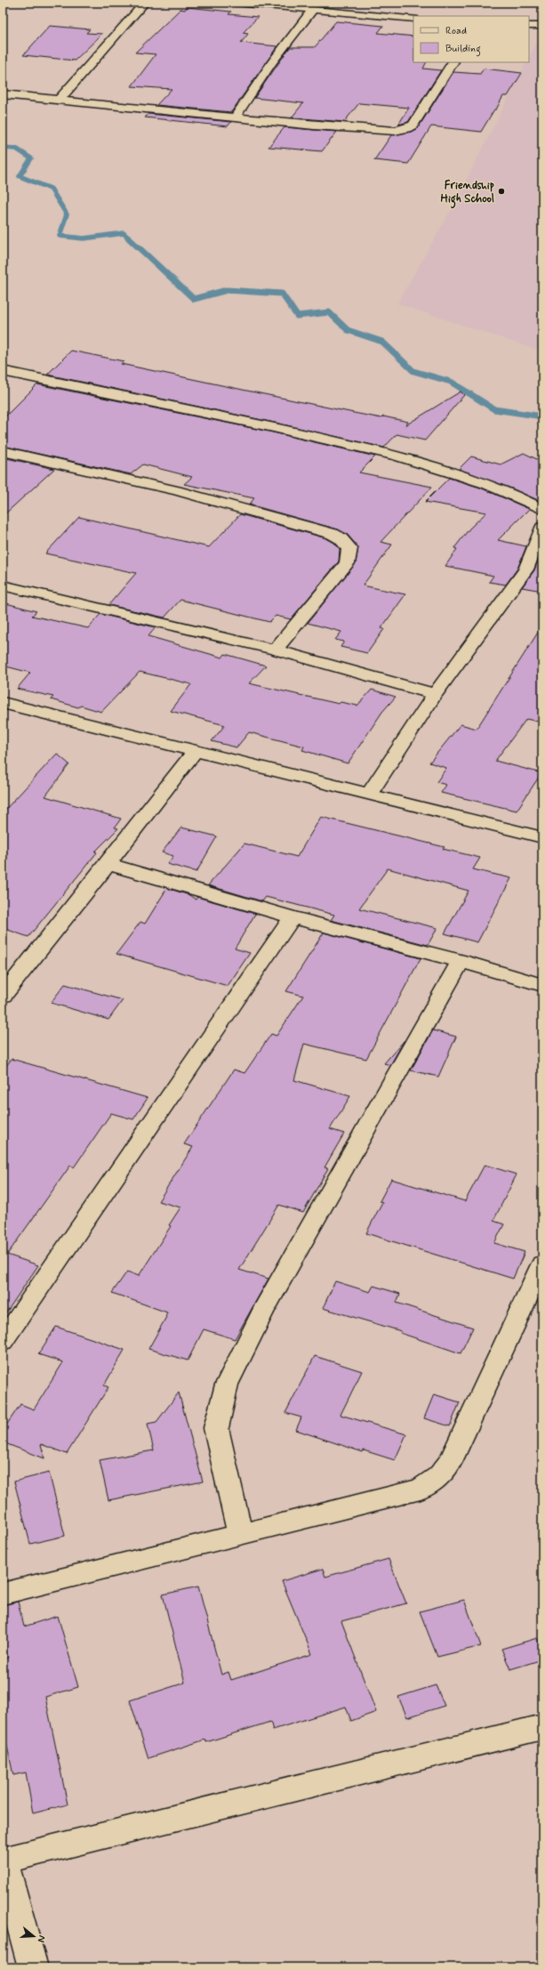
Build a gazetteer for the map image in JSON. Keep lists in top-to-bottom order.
{
  "places": ["Friendship High School"],
  "legend": ["Road", "Building"],
  "north": "right"
}
